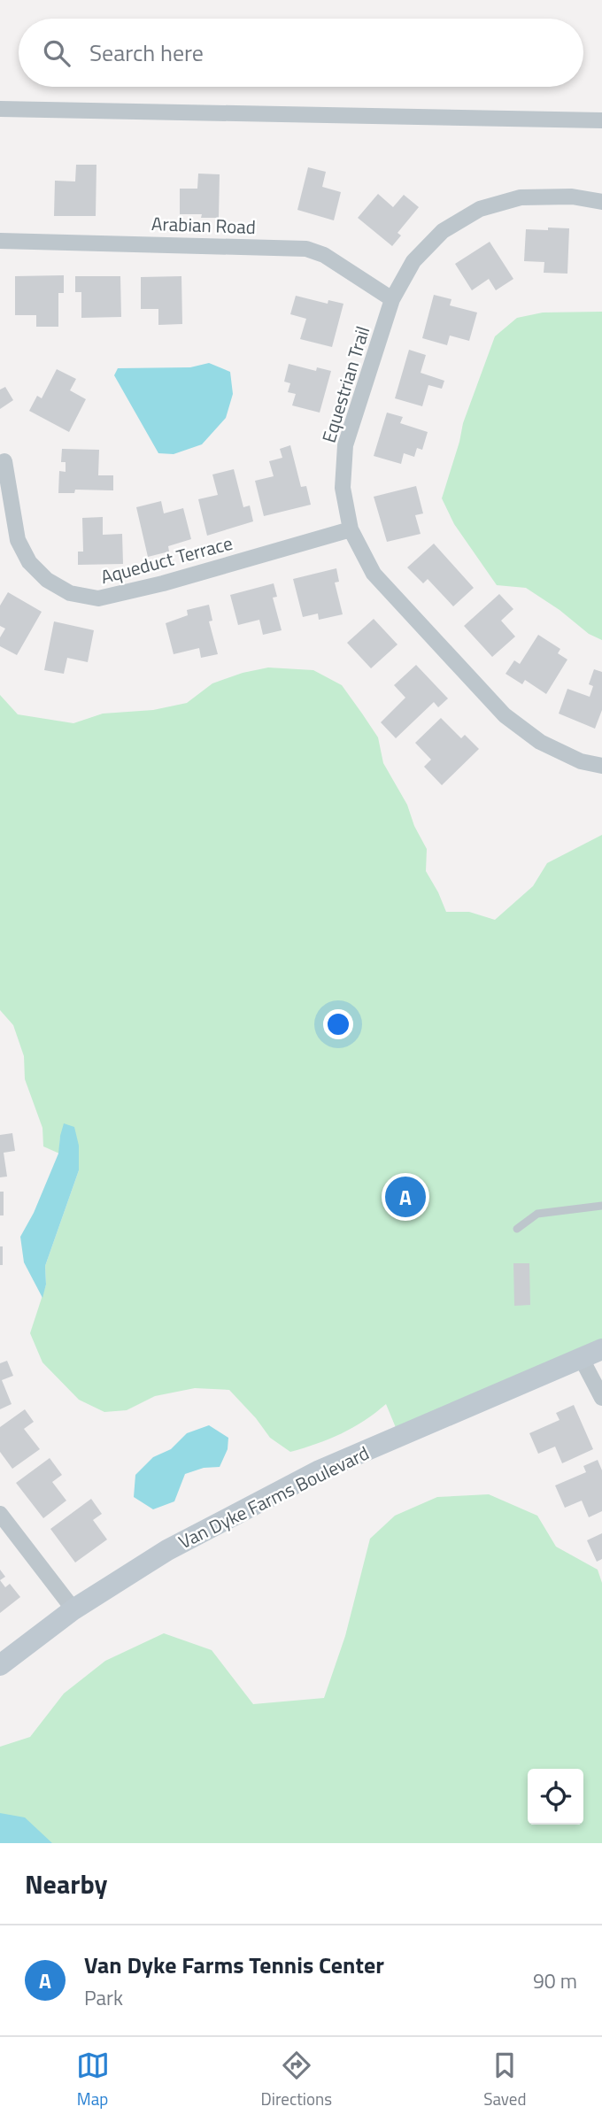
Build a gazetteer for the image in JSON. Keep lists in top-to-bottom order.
{
  "streets": {
    "street": [
      "Arabian Road",
      "Equestrian Trail",
      "Aqueduct Terrace",
      "Van Dyke Farms Boulevard"
    ]
  },
  "crossings": [
    ["Arabian Road", "Equestrian Trail"],
    ["Equestrian Trail", "Aqueduct Terrace"]
  ],
  "page": {
    "search": "Search here",
    "pins": "A",
    "heading": "Nearby",
    "list": [
      {
        "mark": "A",
        "name": "Van Dyke Farms Tennis Center",
        "note": "Park",
        "value": "90 m"
      }
    ],
    "nav": ["Map", "Directions", "Saved"]
  }
}
